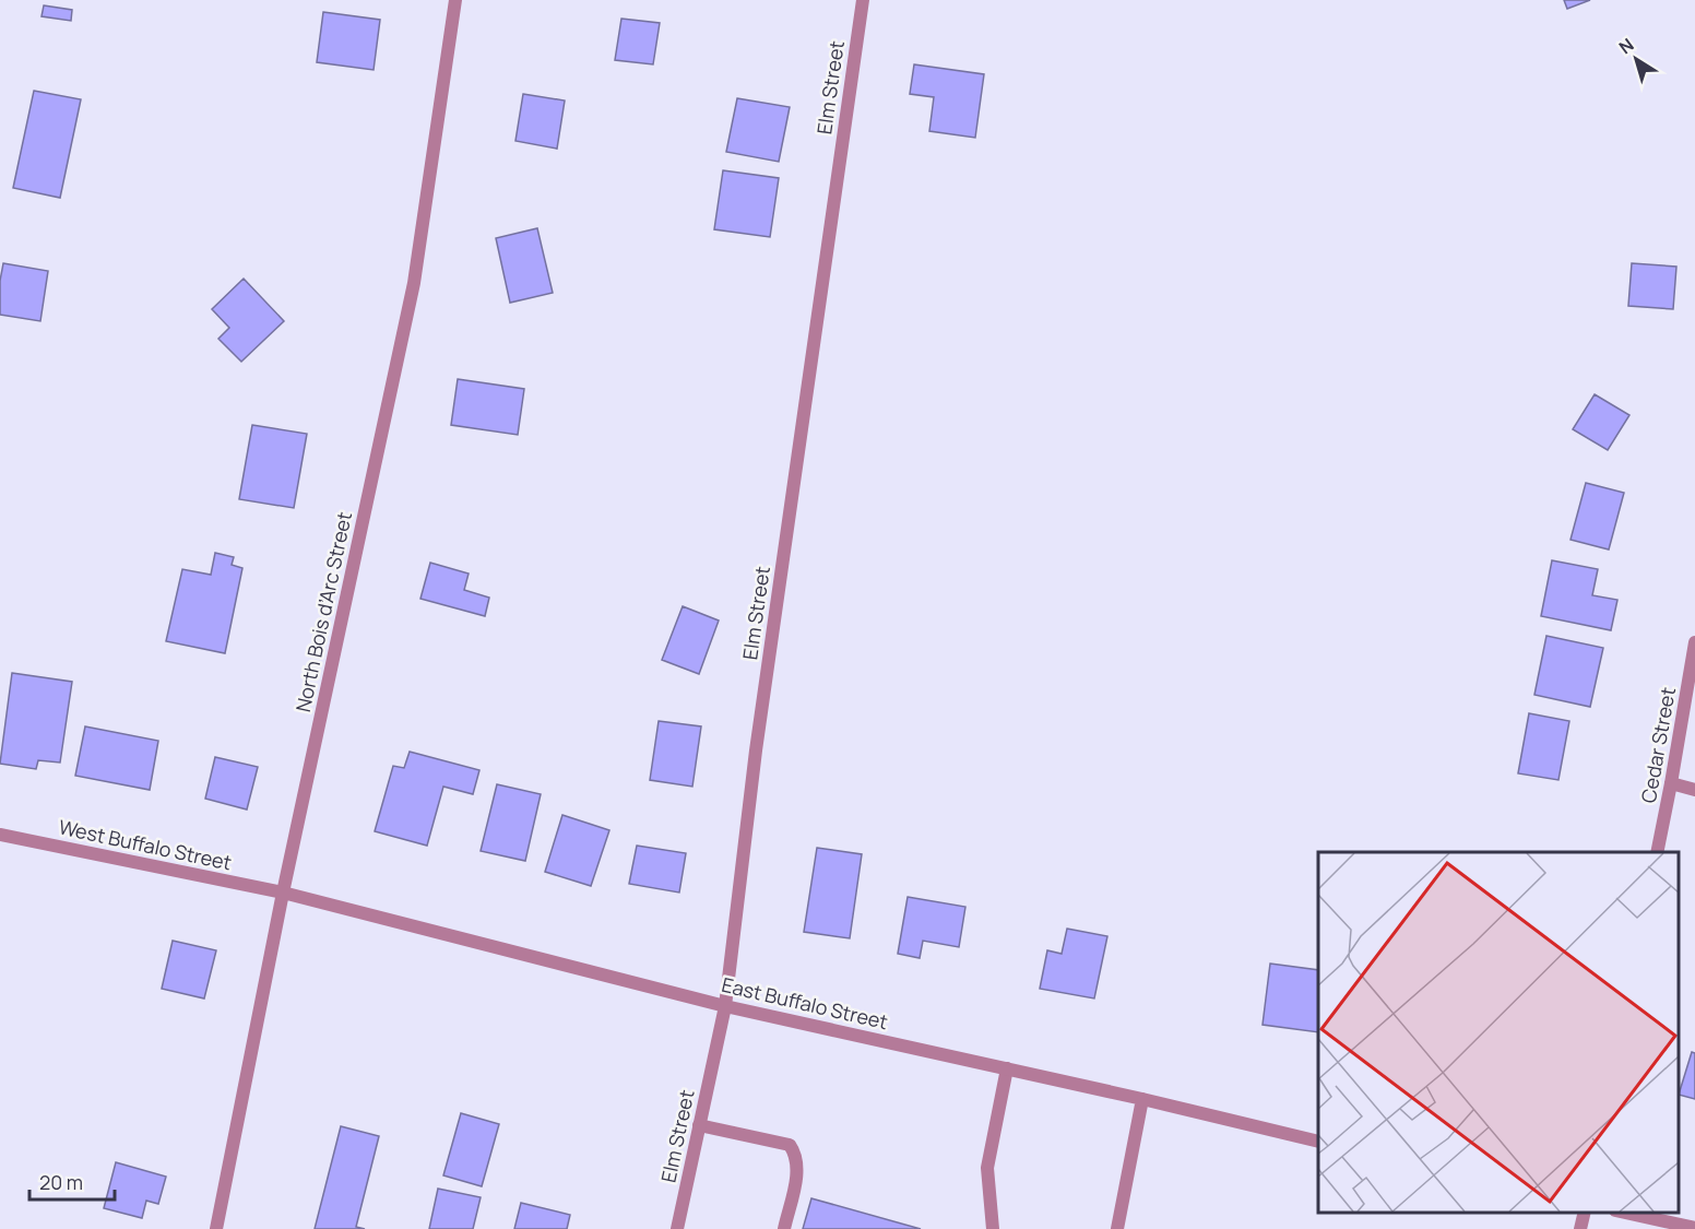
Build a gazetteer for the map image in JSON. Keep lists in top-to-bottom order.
{
  "streets": {
    "street": [
      "Elm Street",
      "North Bois d’Arc Street",
      "Cedar Street",
      "West Buffalo Street",
      "East Buffalo Street"
    ]
  },
  "crossings": [
    ["Elm Street", "East Buffalo Street"],
    ["North Bois d’Arc Street", "West Buffalo Street"],
    ["North Bois d’Arc Street", "East Buffalo Street"],
    ["West Buffalo Street", "East Buffalo Street"]
  ],
  "scale_bar": "20 m",
  "north": "top left"
}
